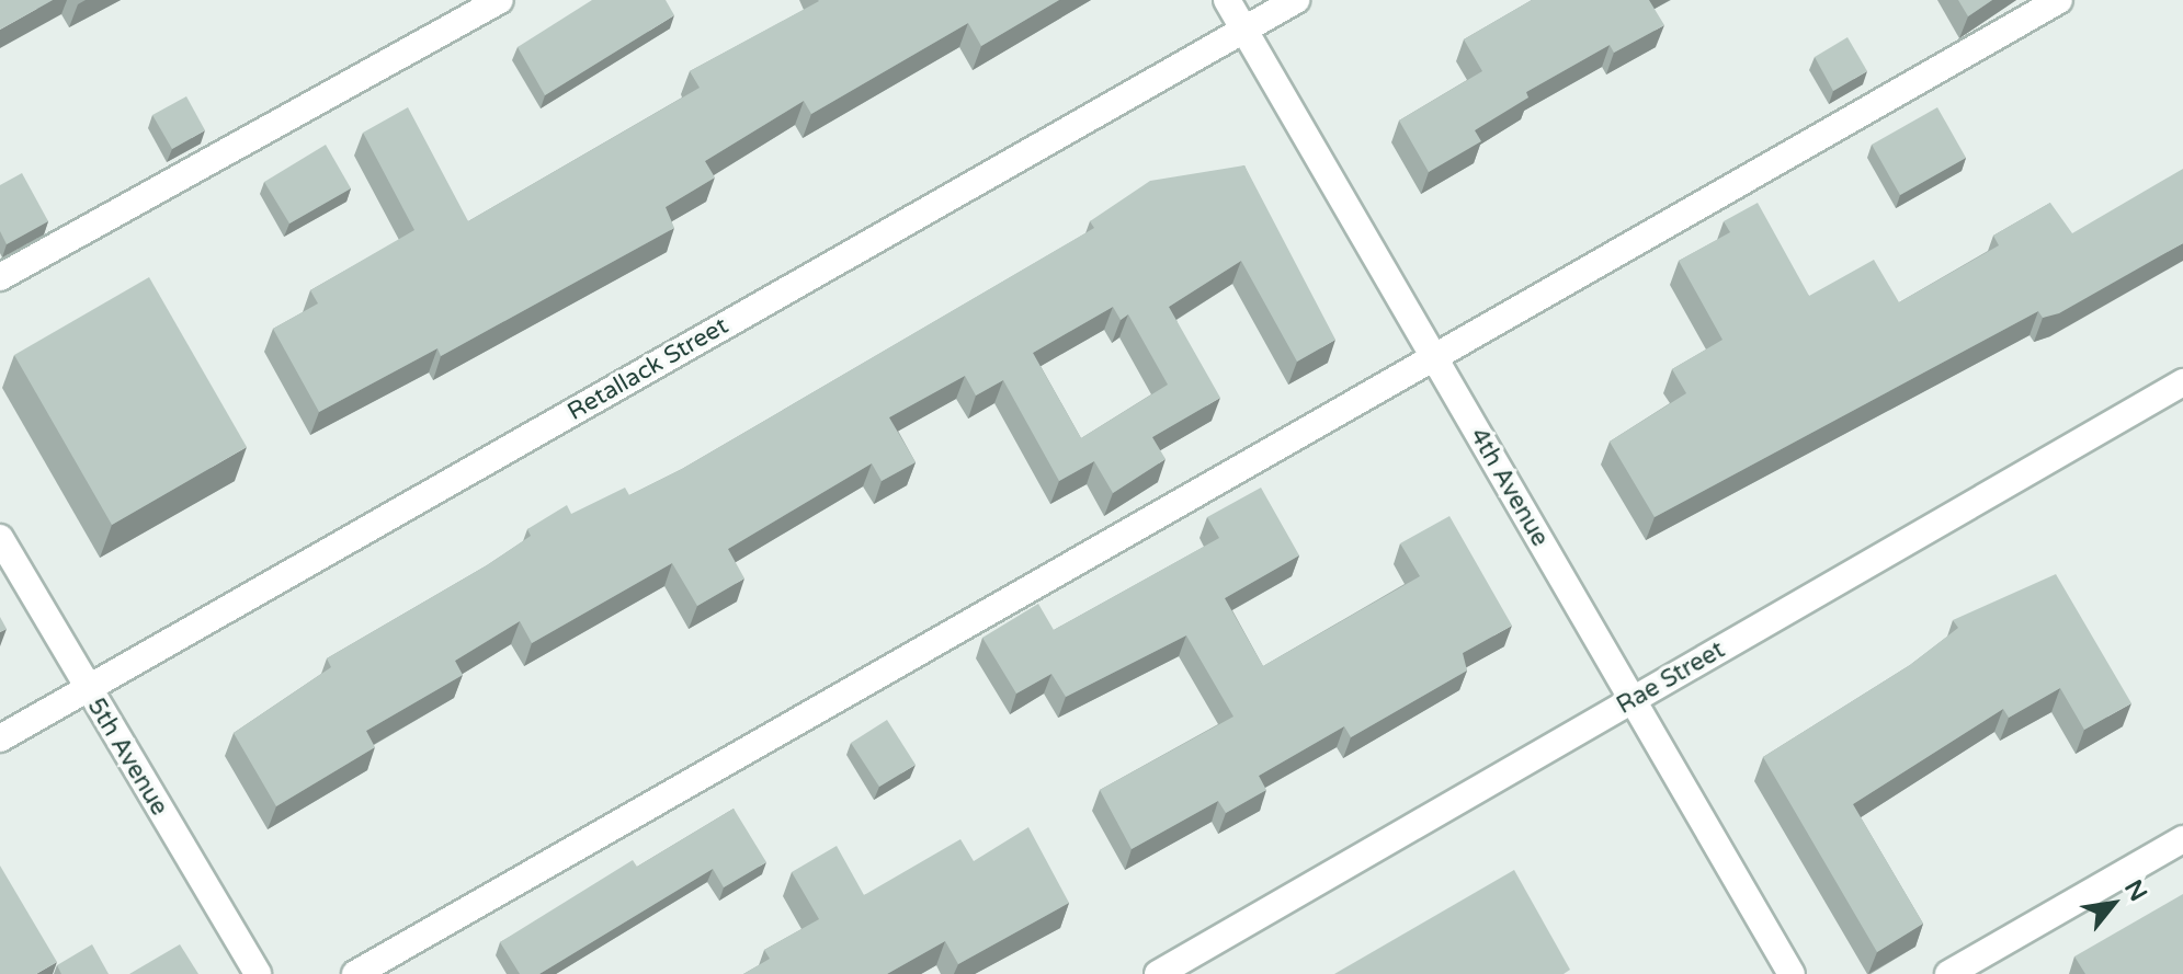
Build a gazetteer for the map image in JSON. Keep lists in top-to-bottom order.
{
  "streets": {
    "street": [
      "Retallack Street",
      "4th Avenue",
      "Rae Street",
      "5th Avenue"
    ]
  },
  "crossings": [
    ["Retallack Street", "4th Avenue"],
    ["Retallack Street", "5th Avenue"],
    ["4th Avenue", "Rae Street"]
  ],
  "north": "top right"
}
